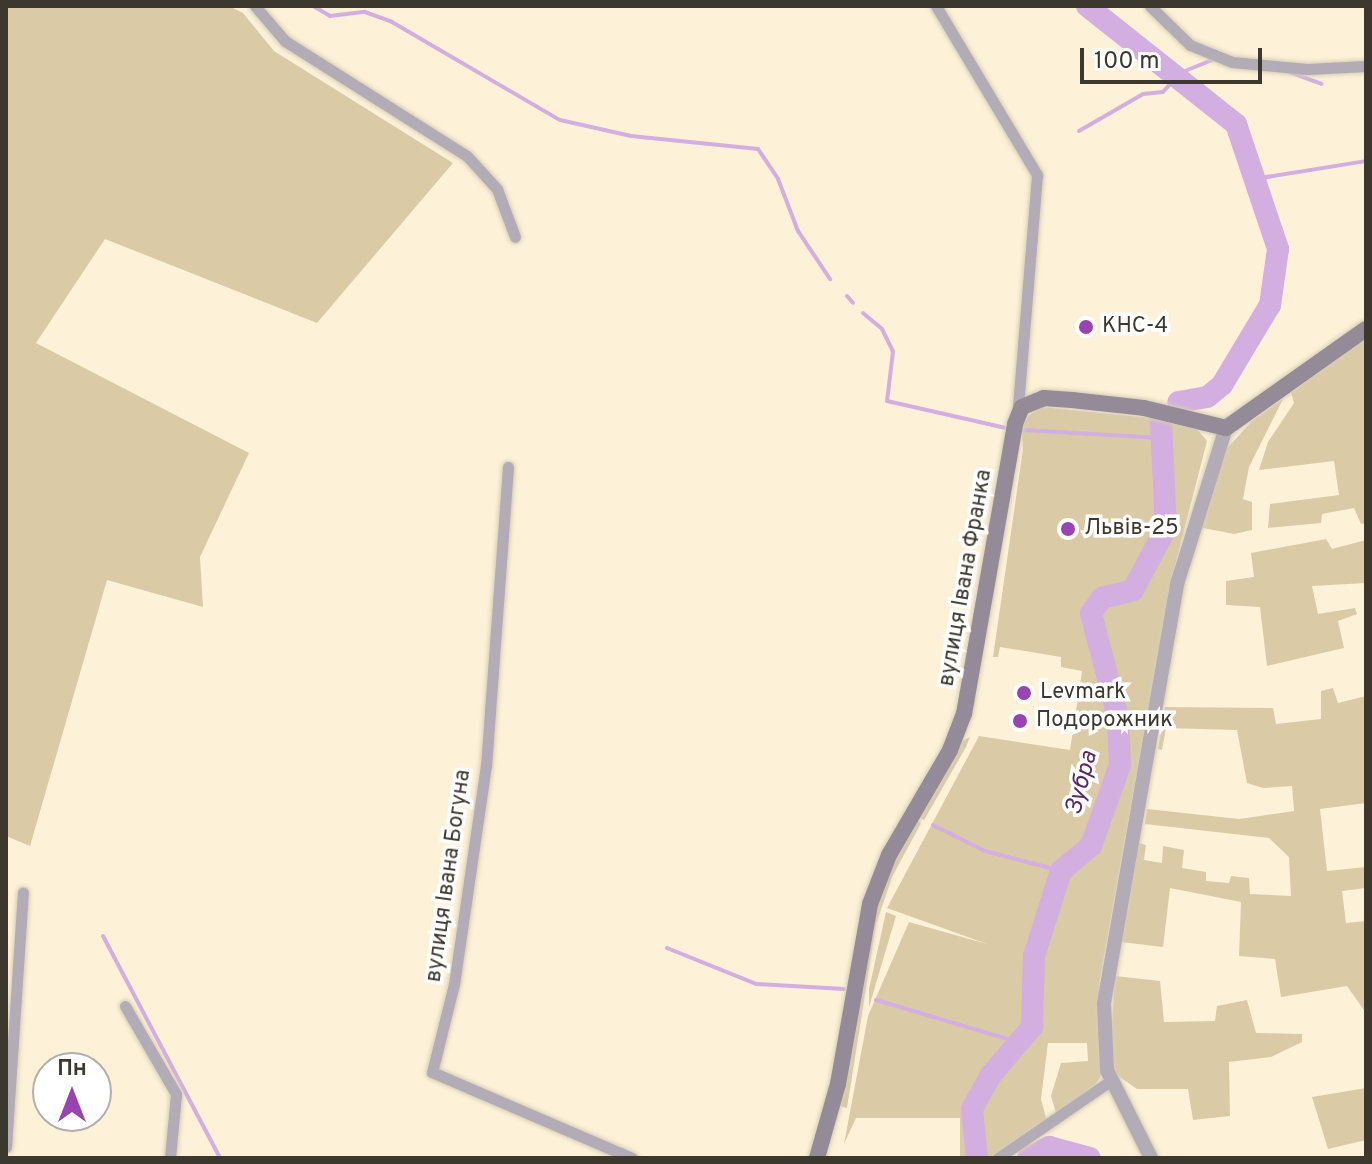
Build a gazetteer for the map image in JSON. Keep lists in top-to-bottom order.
{
  "streets": {
    "main road": ["вулиця Івана Франка"],
    "street": ["вулиця Івана Богуна"]
  },
  "water": ["Зубра"],
  "places": [
    "КНС-4",
    "Львів-25",
    "Levmark",
    "Подорожник"
  ],
  "scale_bar": "100 m",
  "north": "top"
}
